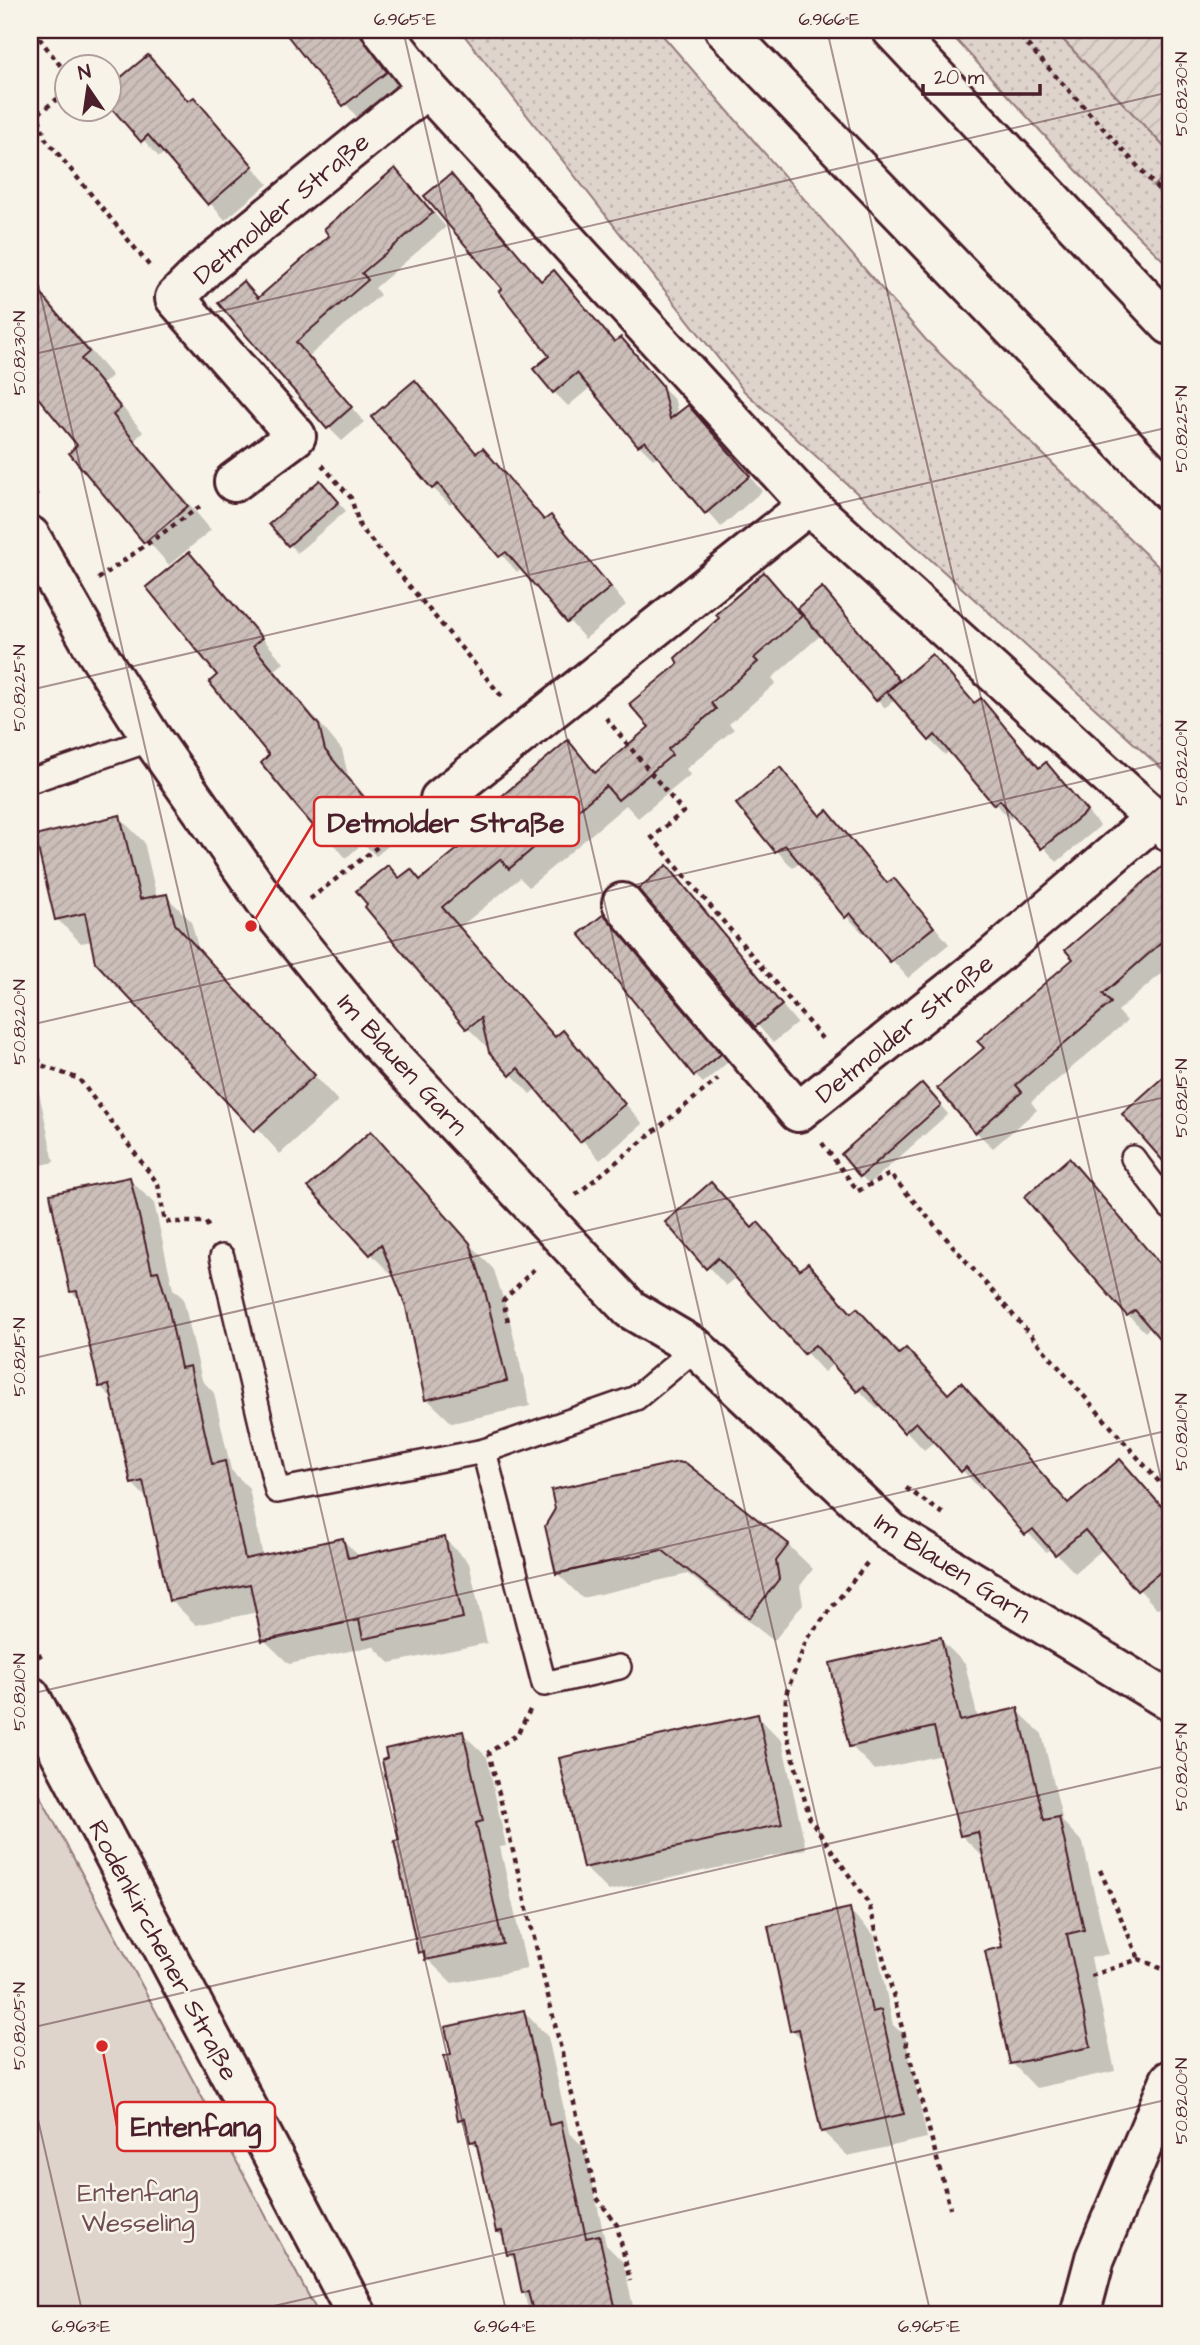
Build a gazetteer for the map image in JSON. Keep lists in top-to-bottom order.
{
  "streets": {
    "main road": ["Detmolder Straße", "Im Blauen Garn", "Rodenkirchener Straße"]
  },
  "parks": ["Entenfang Wesseling"],
  "places": ["Detmolder Straße", "Entenfang"],
  "scale_bar": "20 m",
  "north": "top",
  "coordinates": [
    "6.965°E",
    "6.966°E",
    "50.8230°N",
    "50.8225°N",
    "50.8220°N",
    "50.8215°N",
    "50.8210°N",
    "50.8205°N",
    "50.8200°N",
    "6.963°E",
    "6.964°E"
  ]
}
